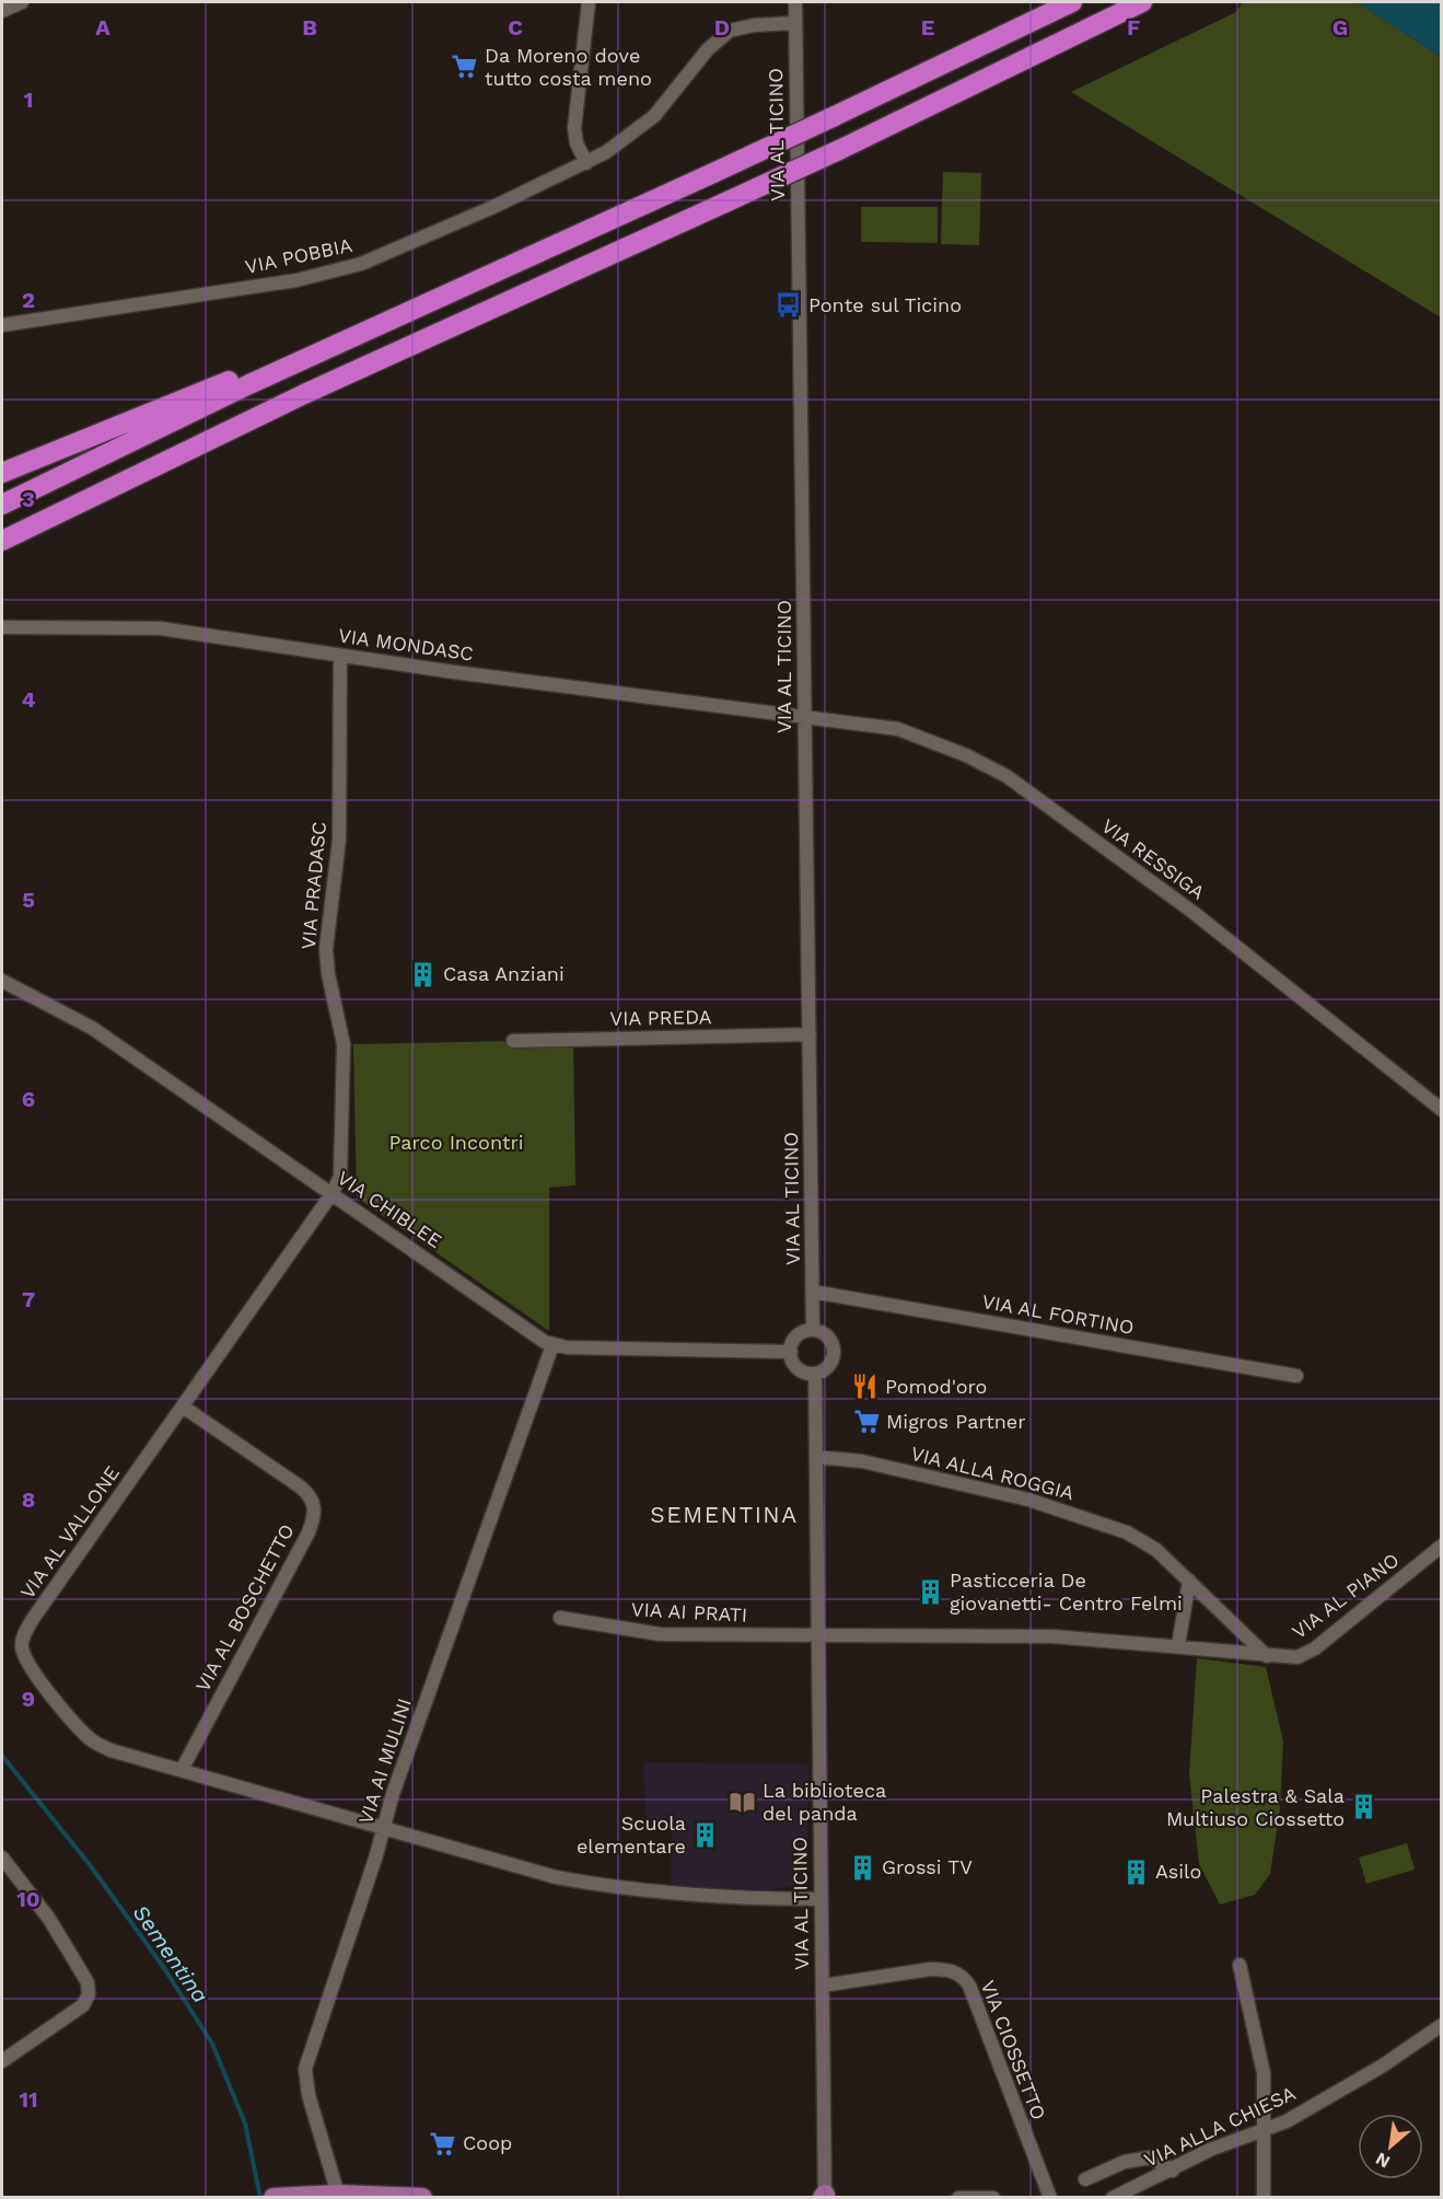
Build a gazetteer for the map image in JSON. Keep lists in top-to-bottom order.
{
  "streets": {
    "street": [
      "VIA AL TICINO",
      "VIA POBBIA",
      "VIA MONDASC",
      "VIA RESSIGA",
      "VIA PRADASC",
      "VIA PREDA",
      "VIA CHIBLEE",
      "VIA AL FORTINO",
      "VIA ALLA ROGGIA",
      "VIA AL VALLONE",
      "VIA AL PIANO",
      "VIA AL BOSCHETTO",
      "VIA AI PRATI",
      "VIA AI MULINI",
      "VIA CIOSSETTO",
      "VIA ALLA CHIESA"
    ]
  },
  "crossings": [
    ["VIA AL TICINO", "VIA POBBIA"],
    ["VIA AL TICINO", "VIA MONDASC"],
    ["VIA AL TICINO", "VIA RESSIGA"],
    ["VIA AL TICINO", "VIA PREDA"],
    ["VIA AL TICINO", "VIA AL FORTINO"],
    ["VIA AL TICINO", "VIA ALLA ROGGIA"],
    ["VIA AL TICINO", "VIA AL VALLONE"],
    ["VIA AL TICINO", "VIA AI PRATI"],
    ["VIA AL TICINO", "VIA CIOSSETTO"],
    ["VIA MONDASC", "VIA RESSIGA"],
    ["VIA MONDASC", "VIA PRADASC"],
    ["VIA PRADASC", "VIA CHIBLEE"],
    ["VIA PRADASC", "VIA AL VALLONE"],
    ["VIA CHIBLEE", "VIA AL VALLONE"],
    ["VIA CHIBLEE", "VIA AI MULINI"],
    ["VIA ALLA ROGGIA", "VIA AL PIANO"],
    ["VIA AL VALLONE", "VIA AL BOSCHETTO"],
    ["VIA AL VALLONE", "VIA AI MULINI"],
    ["VIA AL PIANO", "VIA AI PRATI"]
  ],
  "districts": ["SEMENTINA"],
  "water": ["Sementina"],
  "parks": ["Parco Incontri"],
  "places": {
    "supermarket": ["Da Moreno dove tutto costa meno", "Migros Partner", "Coop"],
    "bus stop": ["Ponte sul Ticino"],
    "building": [
      "Casa Anziani",
      "Pasticceria De giovanetti- Centro Felmi",
      "Palestra & Sala Multiuso Ciossetto",
      "Scuola elementare",
      "Grossi TV",
      "Asilo"
    ],
    "restaurant": ["Pomod'oro"],
    "library": ["La biblioteca del panda"]
  },
  "north": "bottom left",
  "grid": {
    "columns": [
      "A",
      "B",
      "C",
      "D",
      "E",
      "F",
      "G"
    ],
    "rows": [
      "1",
      "2",
      "3",
      "4",
      "5",
      "6",
      "7",
      "8",
      "9",
      "10",
      "11"
    ]
  }
}
